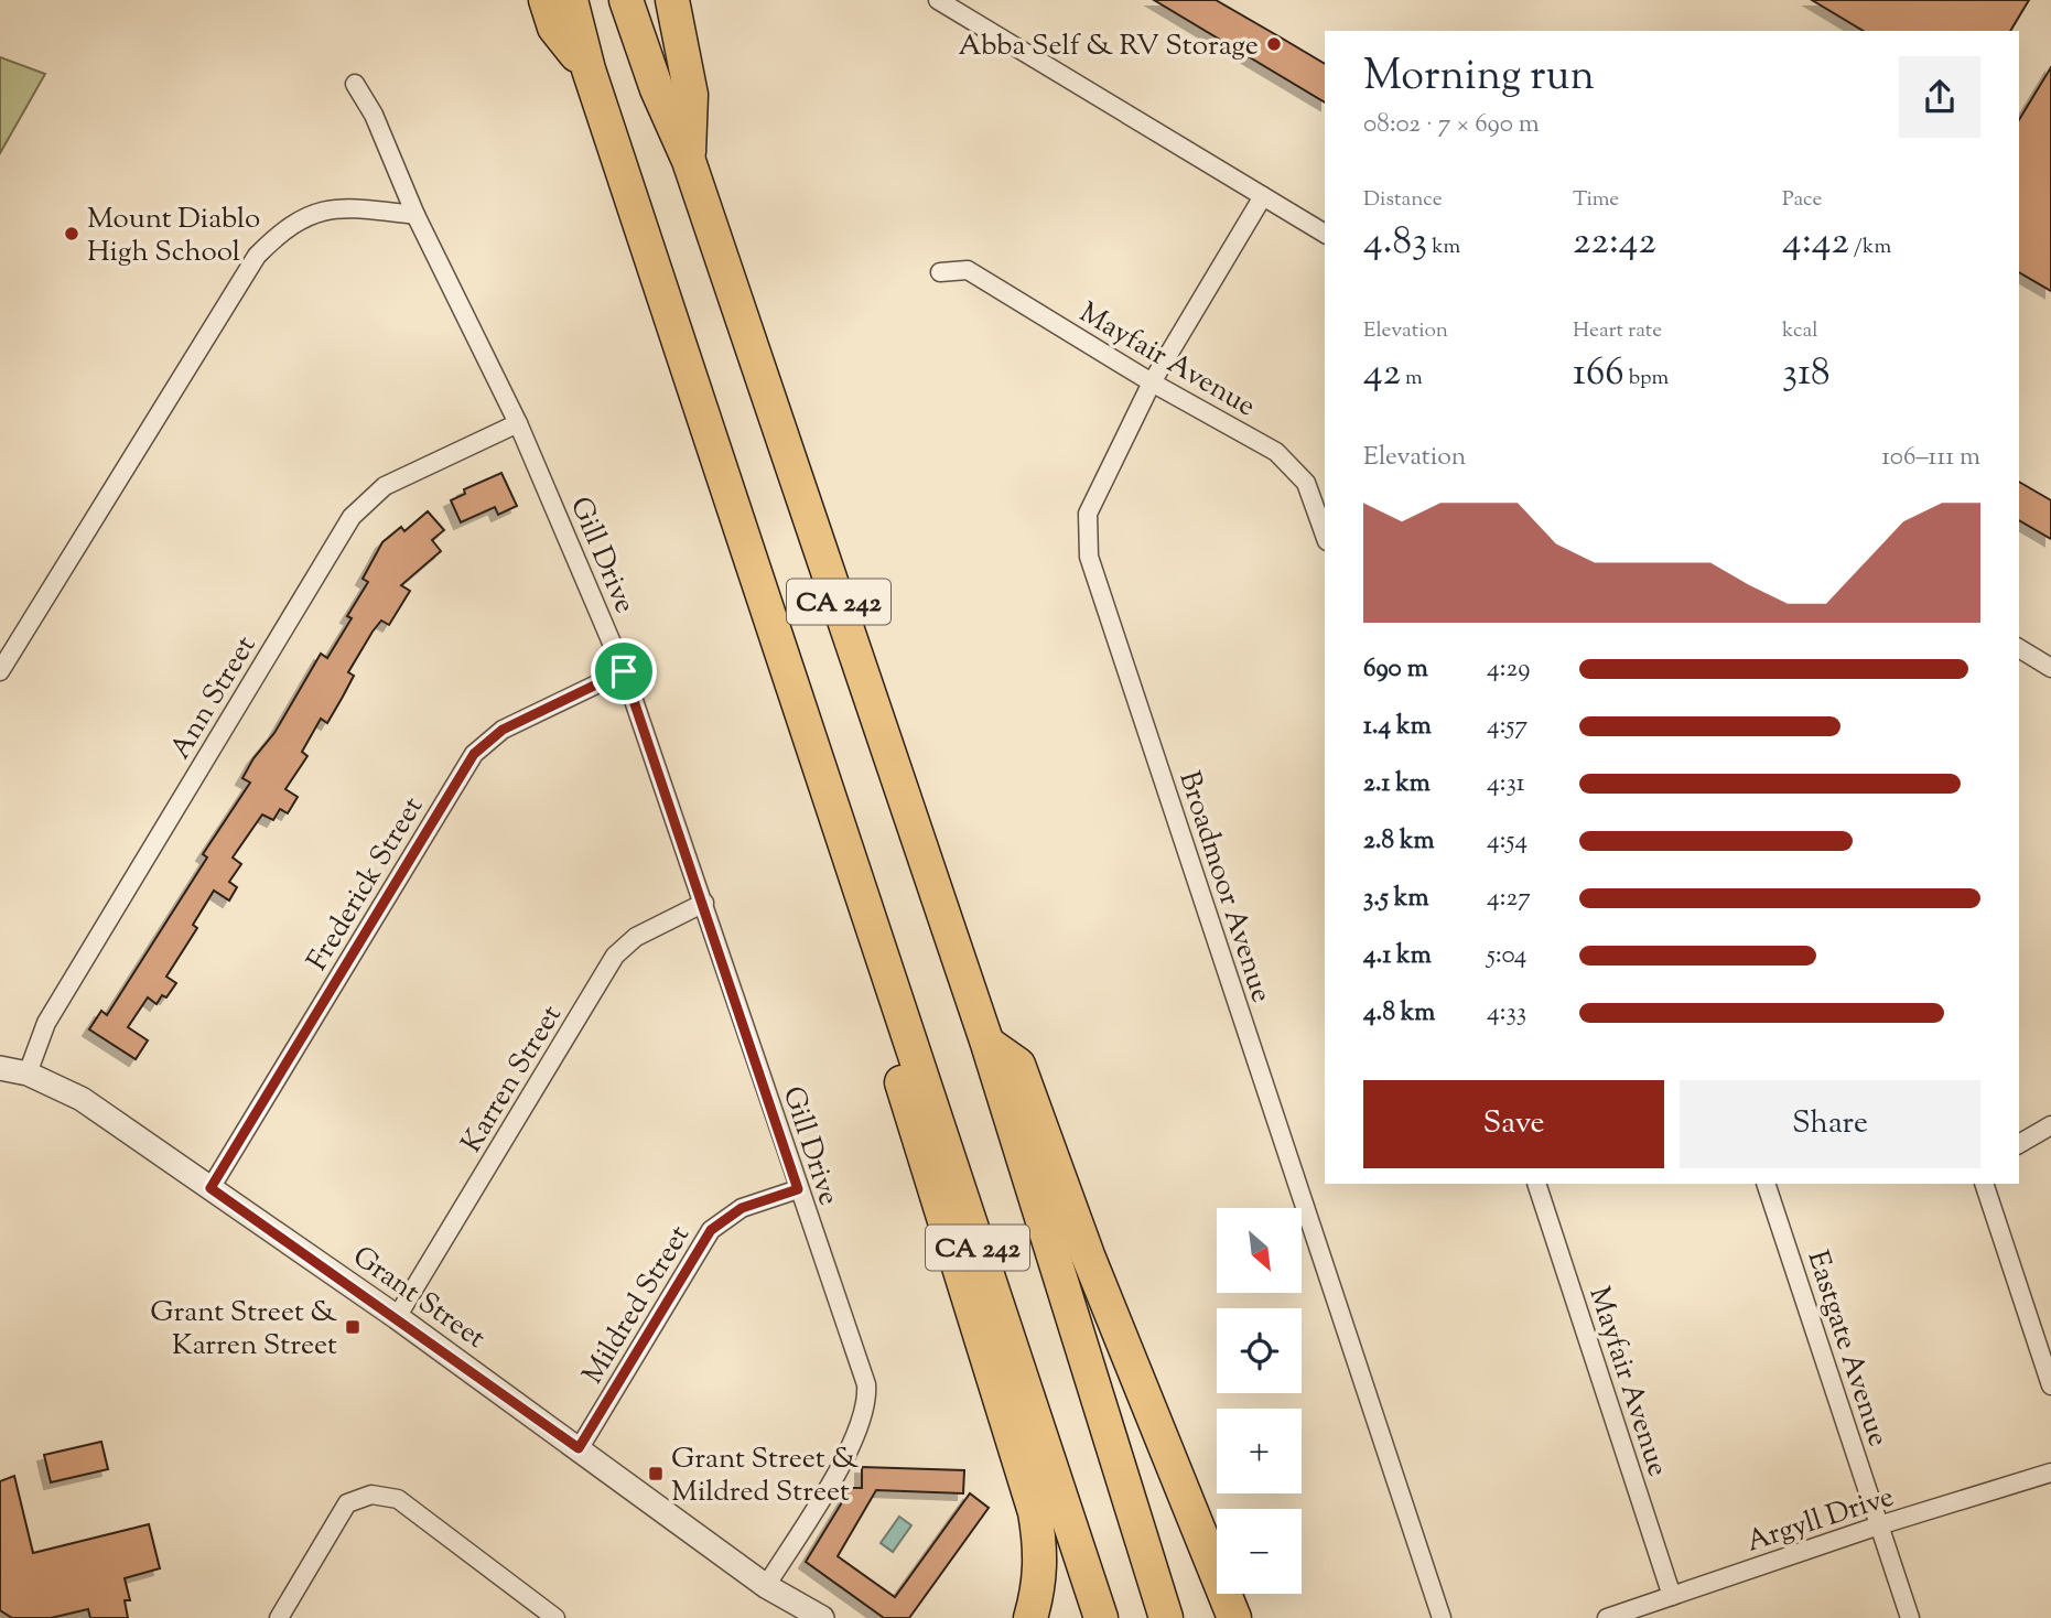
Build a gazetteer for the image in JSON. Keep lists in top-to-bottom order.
{
  "streets": {
    "highway": ["CA 242"],
    "street": [
      "Mayfair Avenue",
      "Gill Drive",
      "Ann Street",
      "Frederick Street",
      "Broadmoor Avenue",
      "Karren Street",
      "Grant Street",
      "Mildred Street",
      "Eastgate Avenue",
      "Argyll Drive"
    ]
  },
  "crossings": [
    ["Mayfair Avenue", "Broadmoor Avenue"],
    ["Mayfair Avenue", "Argyll Drive"],
    ["Gill Drive", "Ann Street"],
    ["Gill Drive", "Frederick Street"],
    ["Gill Drive", "Karren Street"],
    ["Gill Drive", "Grant Street"],
    ["Gill Drive", "Mildred Street"],
    ["Ann Street", "Grant Street"],
    ["Frederick Street", "Grant Street"],
    ["Karren Street", "Grant Street"],
    ["Grant Street", "Mildred Street"],
    ["Eastgate Avenue", "Argyll Drive"]
  ],
  "places": {
    "other": ["Abba Self & RV Storage", "Mount Diablo High School"],
    "transit": ["Grant Street & Karren Street", "Grant Street & Mildred Street"]
  },
  "north": "bottom right",
  "page": {
    "heading": ["Morning run", "08:02 · 7 × 690 m"],
    "stats": [
      ["Distance", "4.83 km"],
      ["Time", "22:42"],
      ["Pace", "4:42 /km"],
      ["Elevation", "42 m"],
      ["Heart rate", "166 bpm"],
      ["kcal", "318"]
    ],
    "chart": ["Elevation", "106–111 m"],
    "list": [
      {
        "name": "690 m",
        "note": "4:29"
      },
      {
        "name": "1.4 km",
        "note": "4:57"
      },
      {
        "name": "2.1 km",
        "note": "4:31"
      },
      {
        "name": "2.8 km",
        "note": "4:54"
      },
      {
        "name": "3.5 km",
        "note": "4:27"
      },
      {
        "name": "4.1 km",
        "note": "5:04"
      },
      {
        "name": "4.8 km",
        "note": "4:33"
      }
    ],
    "buttons": ["Save", "Share"],
    "map_buttons": ["+", "−"]
  }
}
